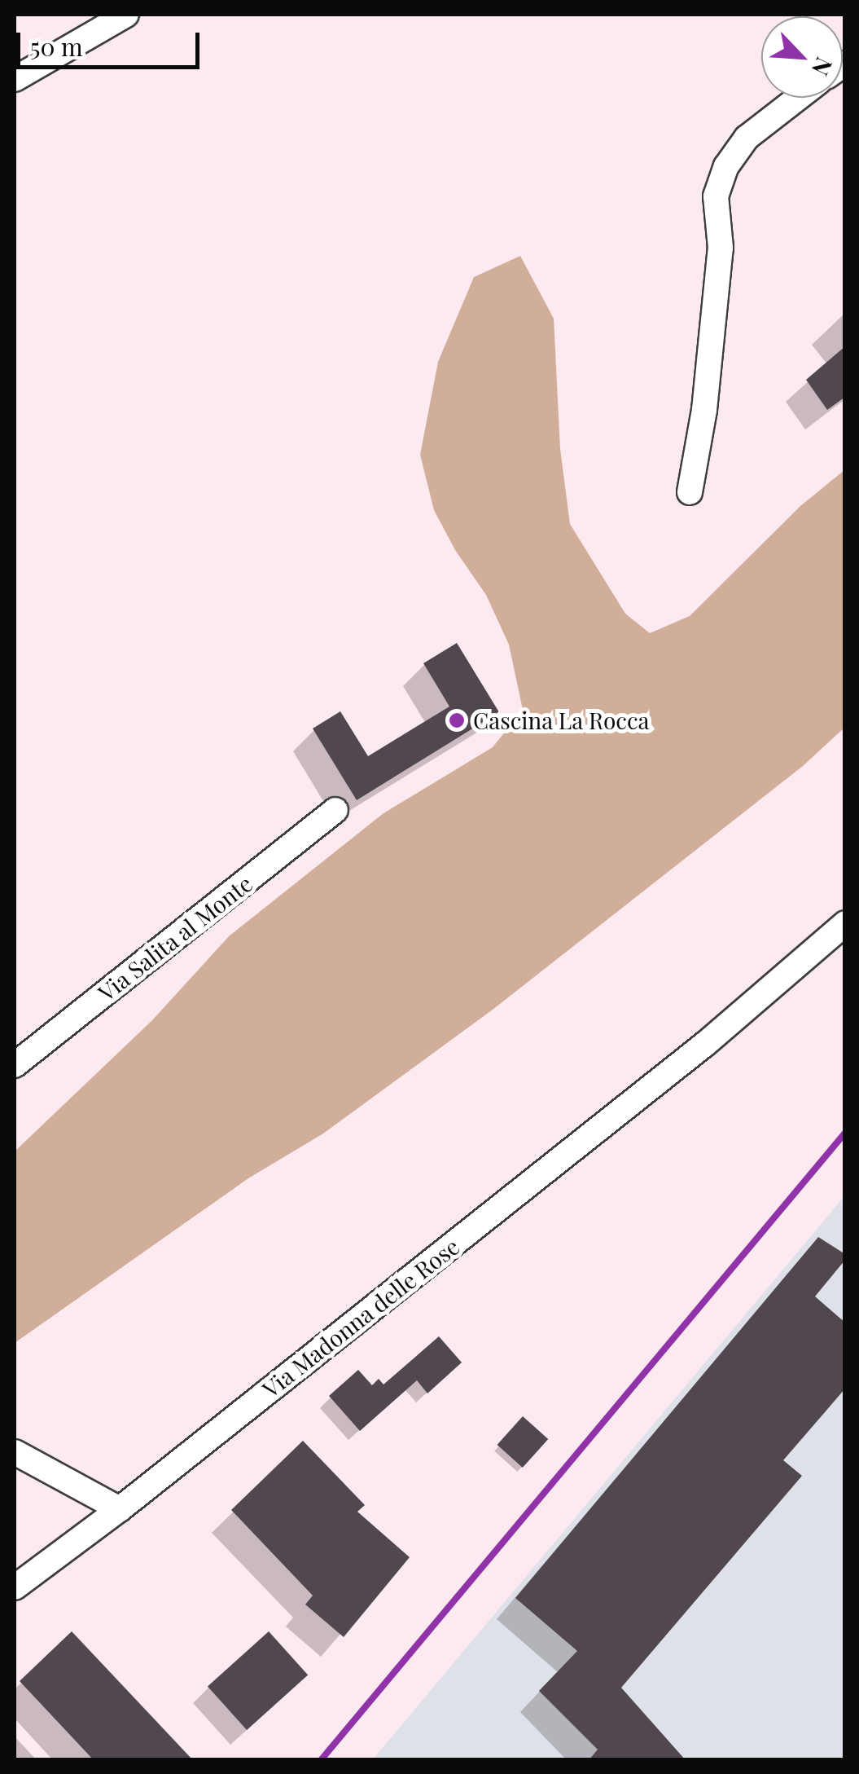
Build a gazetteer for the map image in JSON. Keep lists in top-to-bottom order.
{
  "streets": {
    "street": ["Via Salita al Monte", "Via Madonna delle Rose"]
  },
  "places": ["Cascina La Rocca"],
  "scale_bar": "50 m",
  "north": "bottom right"
}
